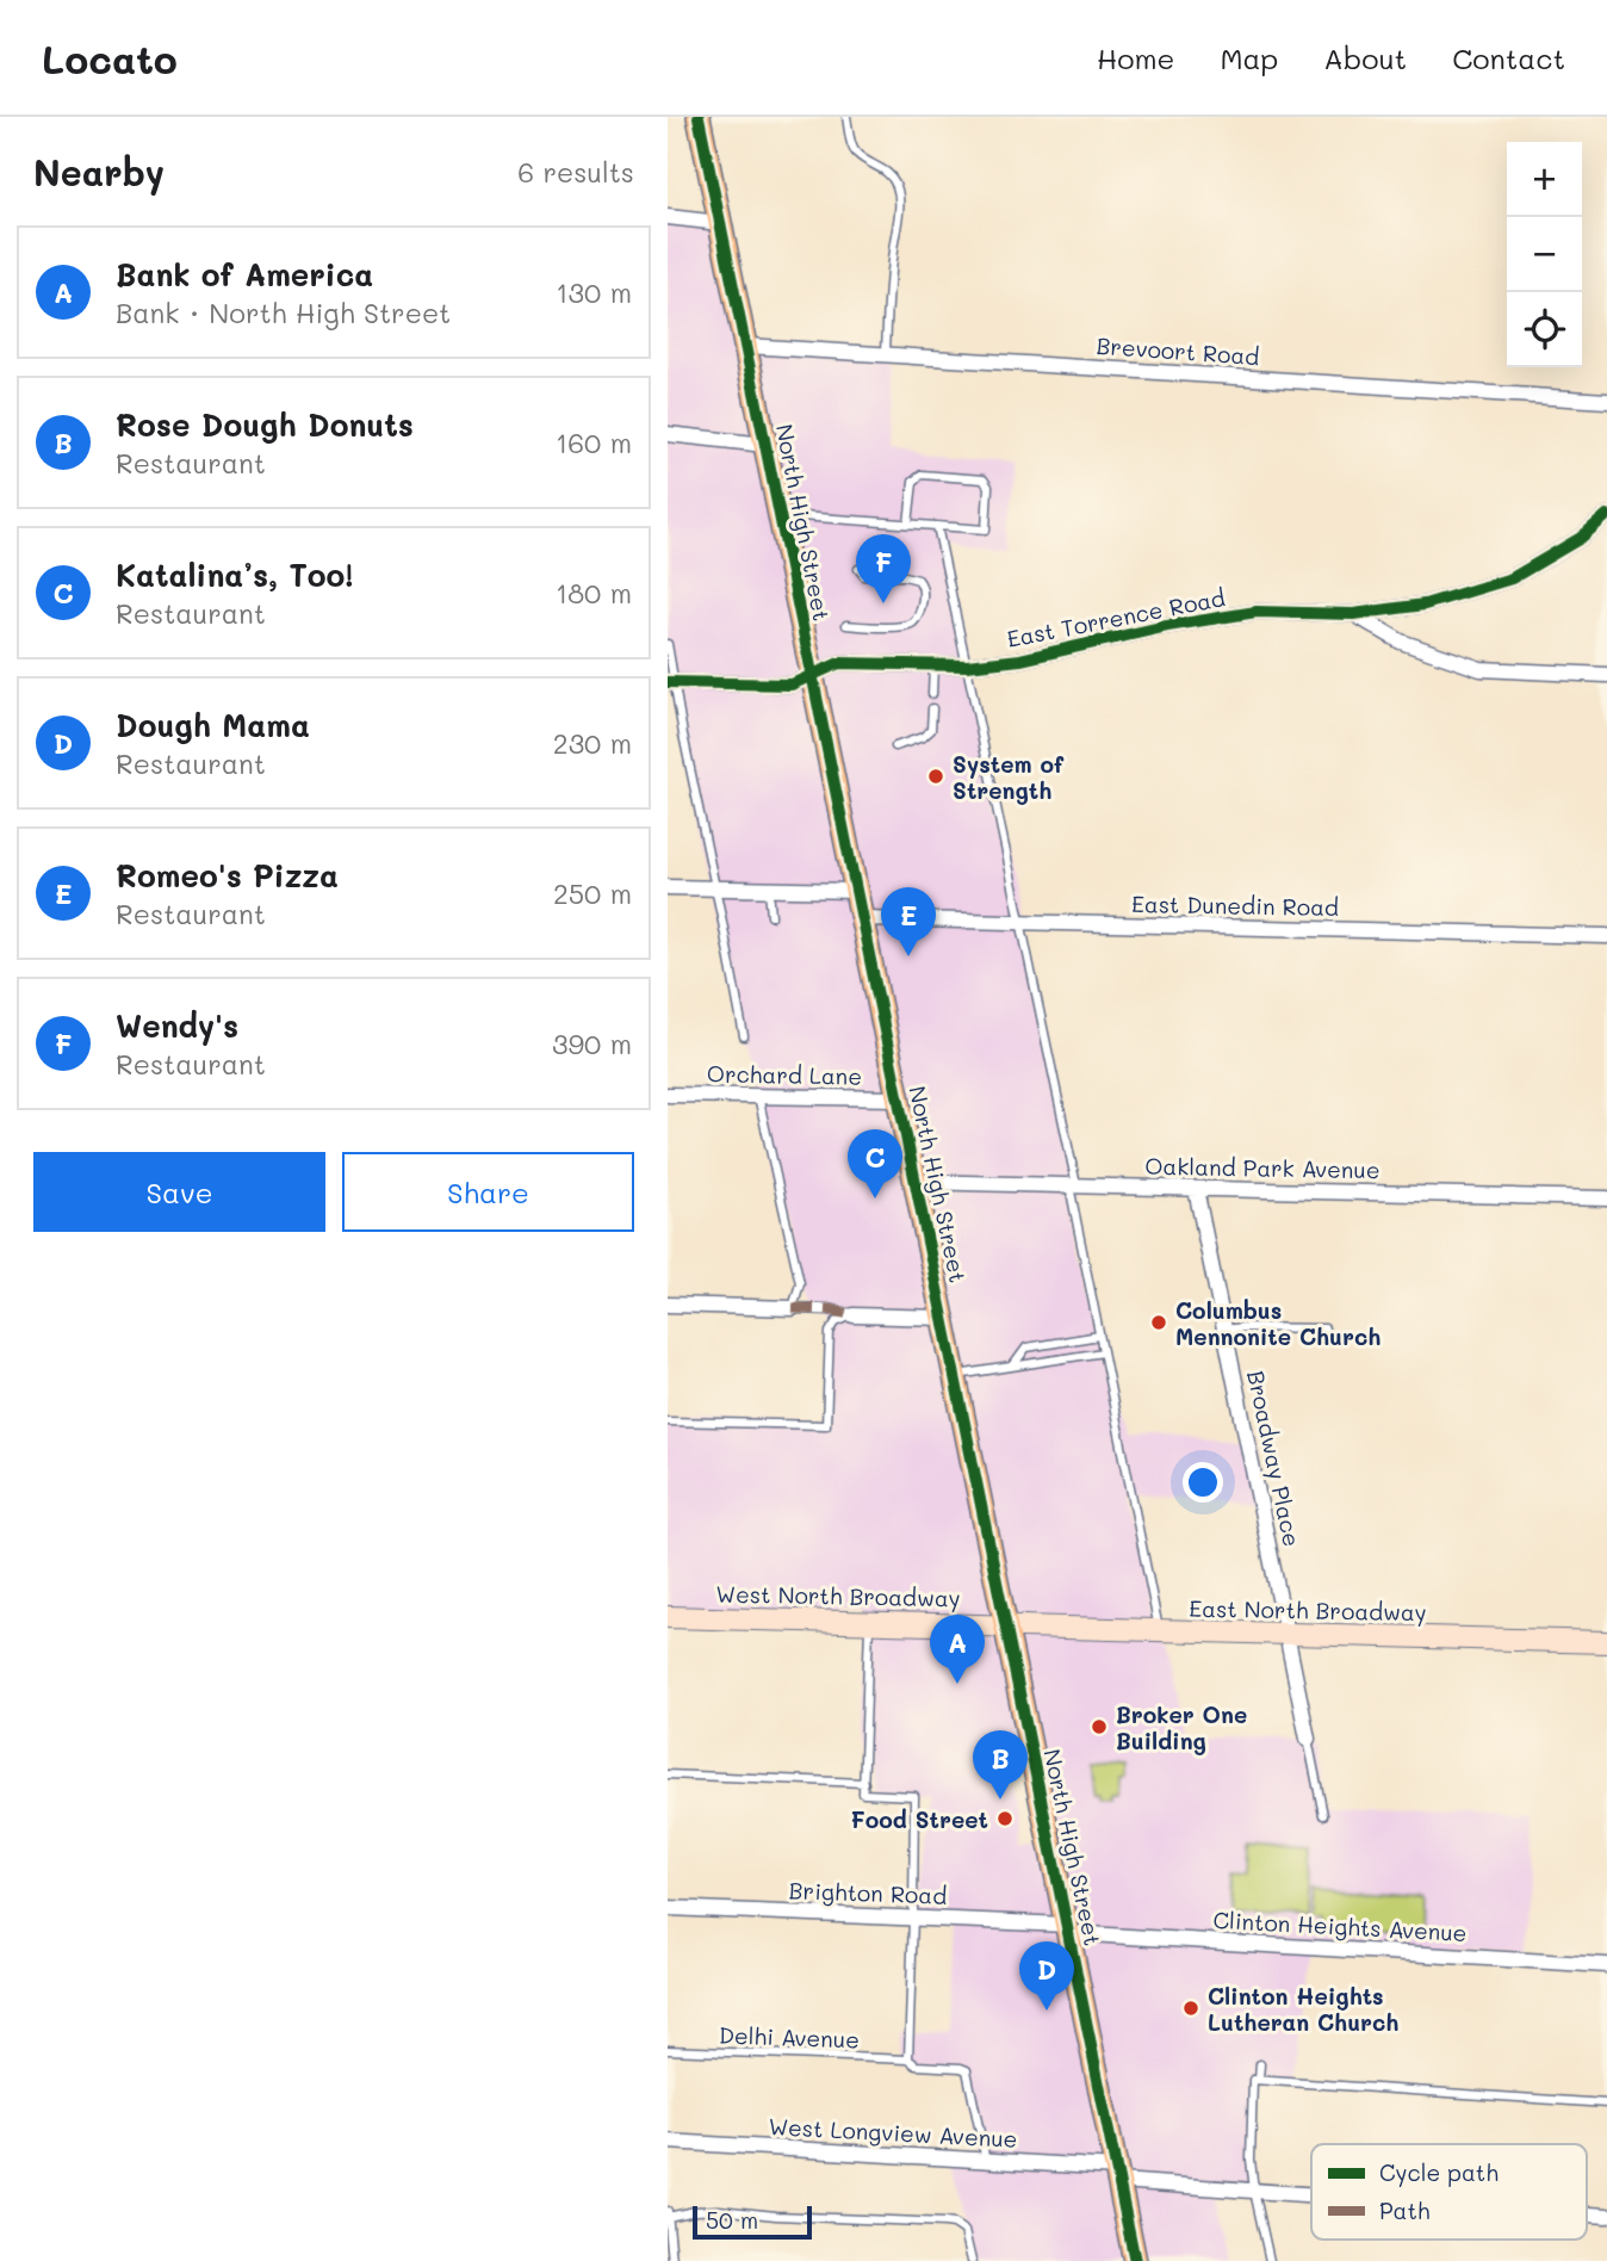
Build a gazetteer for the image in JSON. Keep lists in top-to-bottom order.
{
  "streets": {
    "main road": ["North High Street", "West North Broadway", "East North Broadway"],
    "street": [
      "Brevoort Road",
      "East Torrence Road",
      "East Dunedin Road",
      "Orchard Lane",
      "Oakland Park Avenue",
      "Broadway Place",
      "Brighton Road",
      "Clinton Heights Avenue",
      "West Longview Avenue"
    ],
    "lane": ["Delhi Avenue"]
  },
  "crossings": [
    ["Brevoort Road", "North High Street"],
    ["North High Street", "East Torrence Road"],
    ["North High Street", "East Dunedin Road"],
    ["North High Street", "Orchard Lane"],
    ["North High Street", "Oakland Park Avenue"],
    ["North High Street", "West North Broadway"],
    ["North High Street", "East North Broadway"],
    ["North High Street", "Brighton Road"],
    ["North High Street", "Clinton Heights Avenue"],
    ["North High Street", "West Longview Avenue"],
    ["Oakland Park Avenue", "Broadway Place"],
    ["Broadway Place", "East North Broadway"],
    ["West North Broadway", "East North Broadway"],
    ["Brighton Road", "Clinton Heights Avenue"],
    ["Delhi Avenue", "West Longview Avenue"]
  ],
  "places": [
    "System of Strength",
    "Columbus Mennonite Church",
    "Broker One Building",
    "Food Street",
    "Clinton Heights Lutheran Church"
  ],
  "legend": ["Cycle path", "Path"],
  "scale_bar": "50 m",
  "page": {
    "header": "Locato",
    "nav": [
      "Home",
      "Map",
      "About",
      "Contact"
    ],
    "heading": ["Nearby", "6 results"],
    "map_buttons": ["+", "−"],
    "list": [
      {
        "mark": "A",
        "name": "Bank of America",
        "note": "Bank · North High Street",
        "value": "130 m"
      },
      {
        "mark": "B",
        "name": "Rose Dough Donuts",
        "note": "Restaurant",
        "value": "160 m"
      },
      {
        "mark": "C",
        "name": "Katalina’s, Too!",
        "note": "Restaurant",
        "value": "180 m"
      },
      {
        "mark": "D",
        "name": "Dough Mama",
        "note": "Restaurant",
        "value": "230 m"
      },
      {
        "mark": "E",
        "name": "Romeo's Pizza",
        "note": "Restaurant",
        "value": "250 m"
      },
      {
        "mark": "F",
        "name": "Wendy's",
        "note": "Restaurant",
        "value": "390 m"
      }
    ],
    "pins": [
      "F",
      "E",
      "C",
      "A",
      "B",
      "D"
    ],
    "buttons": ["Save", "Share"],
    "scale": "50 m"
  }
}
